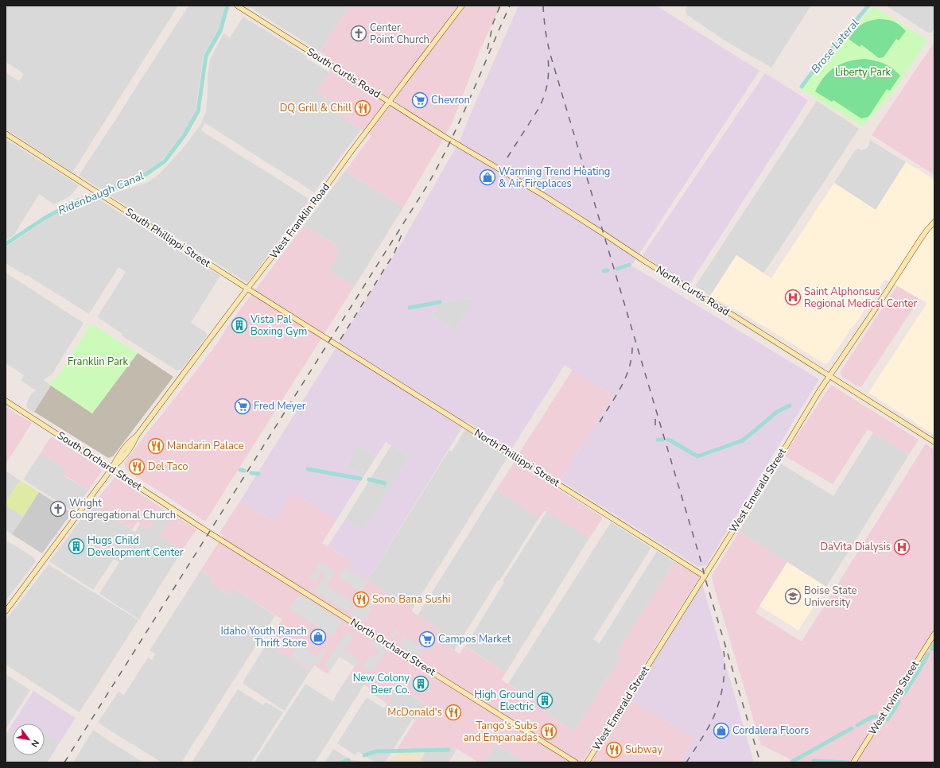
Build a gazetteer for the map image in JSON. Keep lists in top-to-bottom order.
{
  "streets": {
    "street": [
      "South Curtis Road",
      "West Franklin Road",
      "South Phillippi Street",
      "North Curtis Road",
      "North Phillippi Street",
      "South Orchard Street",
      "West Emerald Street",
      "North Orchard Street",
      "West Irving Street"
    ]
  },
  "crossings": [
    ["South Curtis Road", "West Franklin Road"],
    ["South Curtis Road", "North Curtis Road"],
    ["West Franklin Road", "South Phillippi Street"],
    ["West Franklin Road", "South Orchard Street"],
    ["South Phillippi Street", "North Phillippi Street"],
    ["North Curtis Road", "West Emerald Street"],
    ["North Phillippi Street", "West Emerald Street"],
    ["South Orchard Street", "North Orchard Street"]
  ],
  "water": ["Brose Lateral", "Ridenbaugh Canal"],
  "parks": ["Liberty Park", "Franklin Park"],
  "places": {
    "church": ["Center Point Church", "Wright Congregational Church"],
    "supermarket": ["Chevron", "Fred Meyer", "Campos Market"],
    "restaurant": [
      "DQ Grill & Chill",
      "Mandarin Palace",
      "Del Taco",
      "Sono Bana Sushi",
      "McDonald's",
      "Tango's Subs and Empanadas",
      "Subway"
    ],
    "shop": ["Warming Trend Heating & Air Fireplaces", "Idaho Youth Ranch Thrift Store", "Cordalera Floors"],
    "hospital": ["Saint Alphonsus Regional Medical Center", "DaVita Dialysis"],
    "building": [
      "Vista Pal Boxing Gym",
      "Hugs Child Development Center",
      "New Colony Beer Co.",
      "High Ground Electric"
    ],
    "school or university": ["Boise State University"]
  },
  "north": "bottom right"
}
